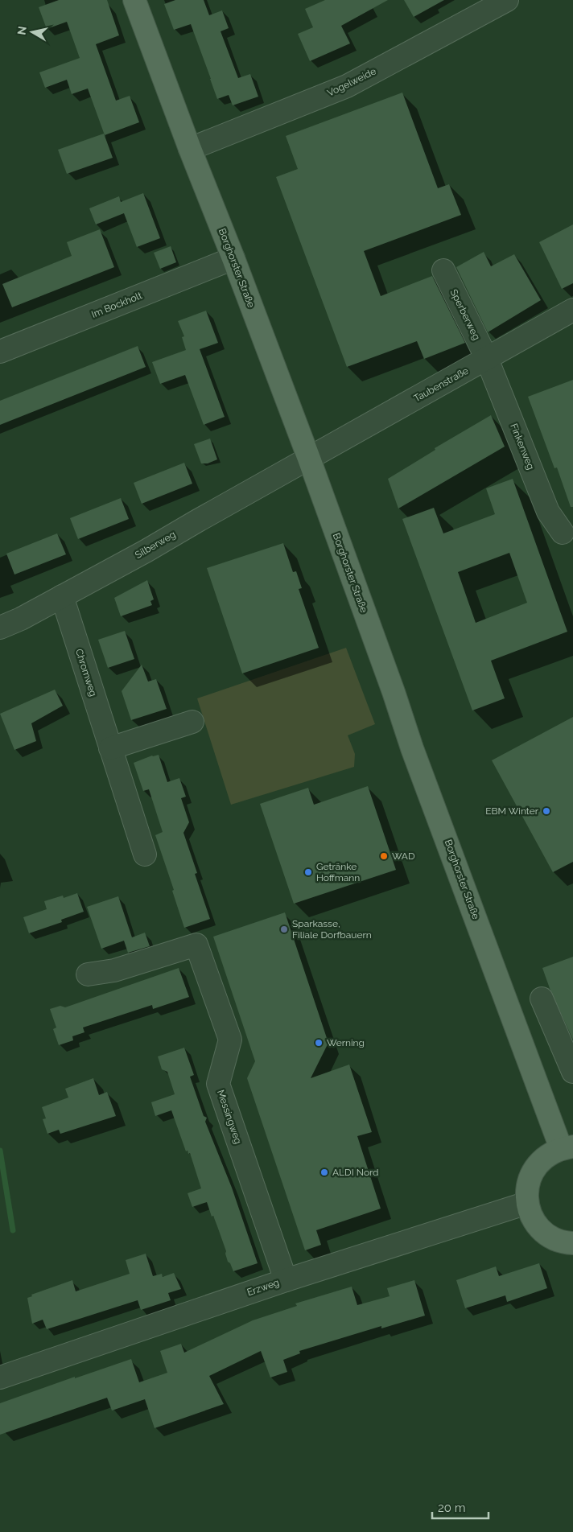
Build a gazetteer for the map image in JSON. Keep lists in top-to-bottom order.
{
  "streets": {
    "main road": ["Borghorster Straße"],
    "street": [
      "Vogelweide",
      "Im Bockholt",
      "Sperberweg",
      "Taubenstraße",
      "Finkenweg",
      "Silberweg",
      "Chromweg",
      "Messingweg",
      "Erzweg"
    ]
  },
  "crossings": [
    ["Vogelweide", "Borghorster Straße"],
    ["Borghorster Straße", "Im Bockholt"],
    ["Borghorster Straße", "Taubenstraße"],
    ["Borghorster Straße", "Silberweg"],
    ["Sperberweg", "Taubenstraße"],
    ["Sperberweg", "Finkenweg"],
    ["Taubenstraße", "Finkenweg"],
    ["Taubenstraße", "Silberweg"],
    ["Silberweg", "Chromweg"],
    ["Messingweg", "Erzweg"]
  ],
  "places": [
    "EBM Winter",
    "WAD",
    "Getränke Hoffmann",
    "Sparkasse, Filiale Dorfbauern",
    "Werning",
    "ALDI Nord"
  ],
  "scale_bar": "20 m",
  "north": "left"
}
